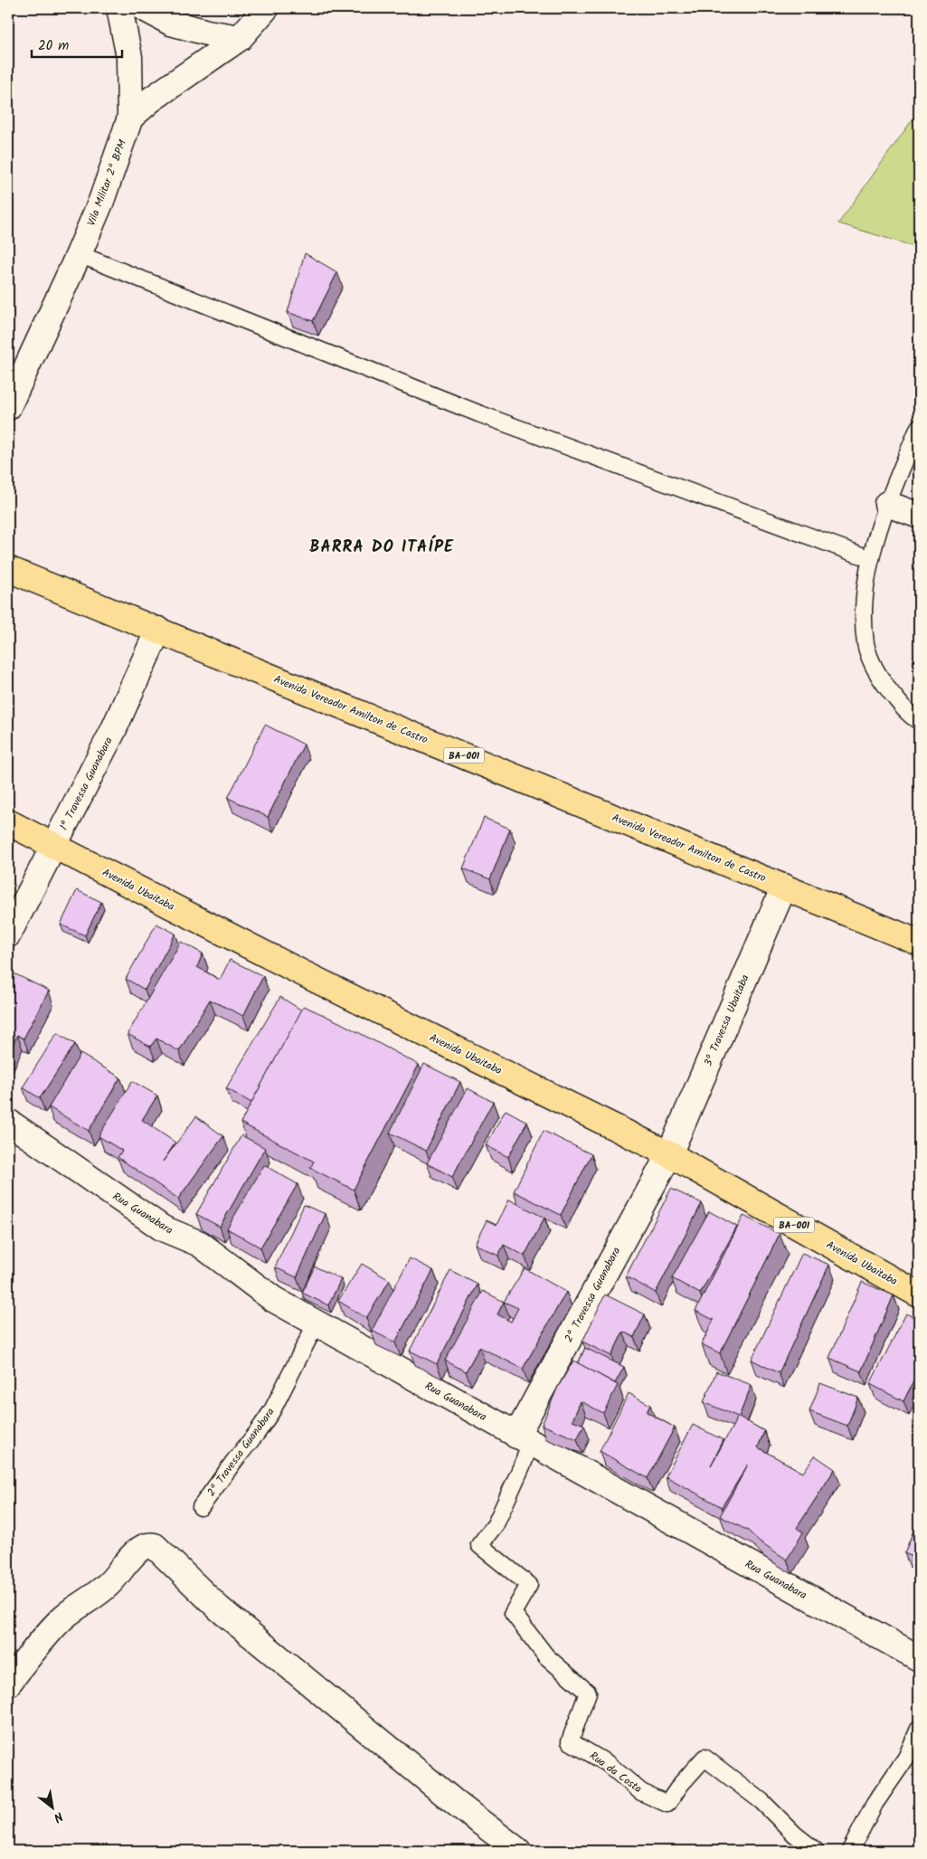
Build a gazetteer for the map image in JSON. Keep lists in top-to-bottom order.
{
  "streets": {
    "main road": ["Avenida Vereador Amilton de Castro", "BA-001", "Avenida Ubaitaba"],
    "street": [
      "Vila Militar 2º BPM",
      "1ª Travessa Guanabara",
      "3ª Travessa Ubaitaba",
      "Rua Guanabara",
      "2ª Travessa Guanabara"
    ],
    "lane": ["Rua da Costa"]
  },
  "crossings": [
    ["Avenida Vereador Amilton de Castro", "1ª Travessa Guanabara"],
    ["Avenida Vereador Amilton de Castro", "3ª Travessa Ubaitaba"],
    ["1ª Travessa Guanabara", "Avenida Ubaitaba"],
    ["Avenida Ubaitaba", "3ª Travessa Ubaitaba"],
    ["Avenida Ubaitaba", "2ª Travessa Guanabara"],
    ["3ª Travessa Ubaitaba", "2ª Travessa Guanabara"],
    ["Rua Guanabara", "2ª Travessa Guanabara"],
    ["Rua Guanabara", "Rua da Costa"],
    ["2ª Travessa Guanabara", "Rua da Costa"]
  ],
  "districts": ["BARRA DO ITAÍPE"],
  "scale_bar": "20 m",
  "north": "bottom right"
}
